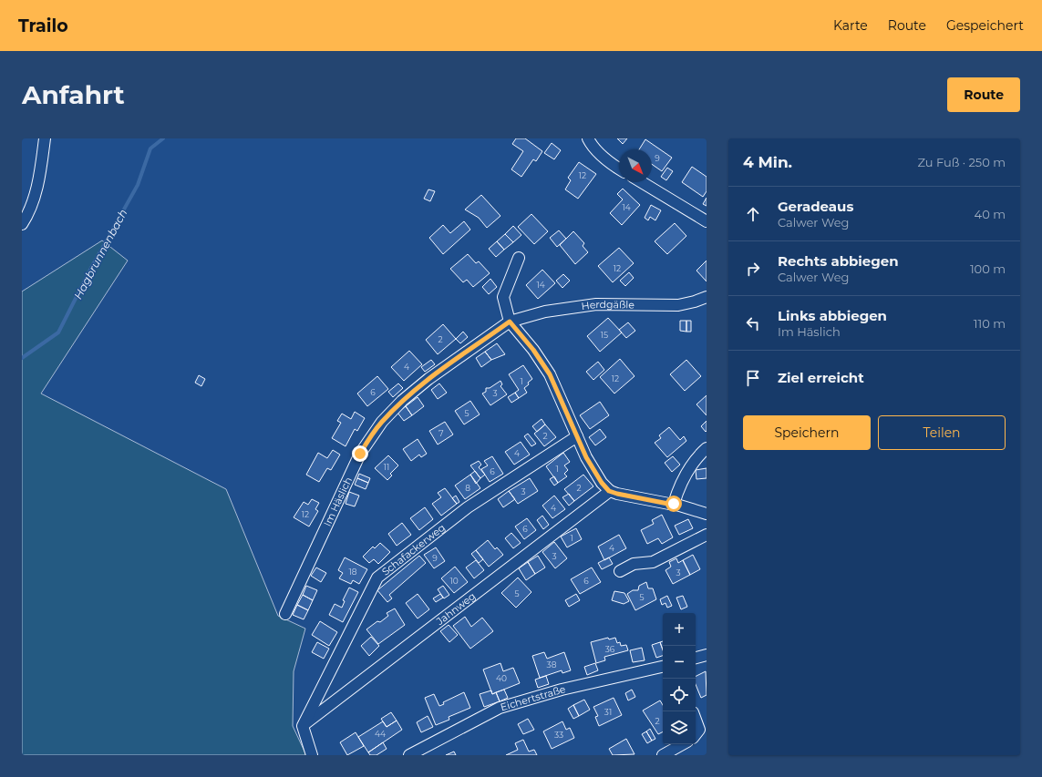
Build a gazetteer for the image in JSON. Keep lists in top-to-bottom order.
{
  "streets": {
    "street": [
      "Herdgäßle",
      "Im Häslich",
      "Schafackerweg",
      "Jahnweg",
      "Eichertstraße"
    ]
  },
  "crossings": [
    ["Herdgäßle", "Im Häslich"],
    ["Schafackerweg", "Jahnweg"]
  ],
  "water": ["Hagbrunnenbach"],
  "house_numbers": [
    "9",
    "12",
    "14",
    "12",
    "14",
    "15",
    "2",
    "4",
    "12",
    "1",
    "6",
    "3",
    "5",
    "7",
    "2",
    "4",
    "11",
    "1",
    "6",
    "8",
    "2",
    "3",
    "4",
    "12",
    "6",
    "1",
    "4",
    "3",
    "9",
    "18",
    "3",
    "10",
    "6",
    "5",
    "5",
    "36",
    "38",
    "40",
    "31",
    "2",
    "44",
    "33"
  ],
  "north": "bottom right",
  "page": {
    "header": "Trailo",
    "nav": ["Karte", "Route", "Gespeichert"],
    "buttons": [
      "Route",
      ["Speichern", "Teilen"]
    ],
    "title": "Anfahrt",
    "heading": ["4 Min.", "Zu Fuß · 250 m"],
    "list": [
      ["Geradeaus", "Calwer Weg", "40 m"],
      ["Rechts abbiegen", "Calwer Weg", "100 m"],
      ["Links abbiegen", "Im Häslich", "110 m"],
      "Ziel erreicht"
    ],
    "map_buttons": ["+", "−"]
  }
}
